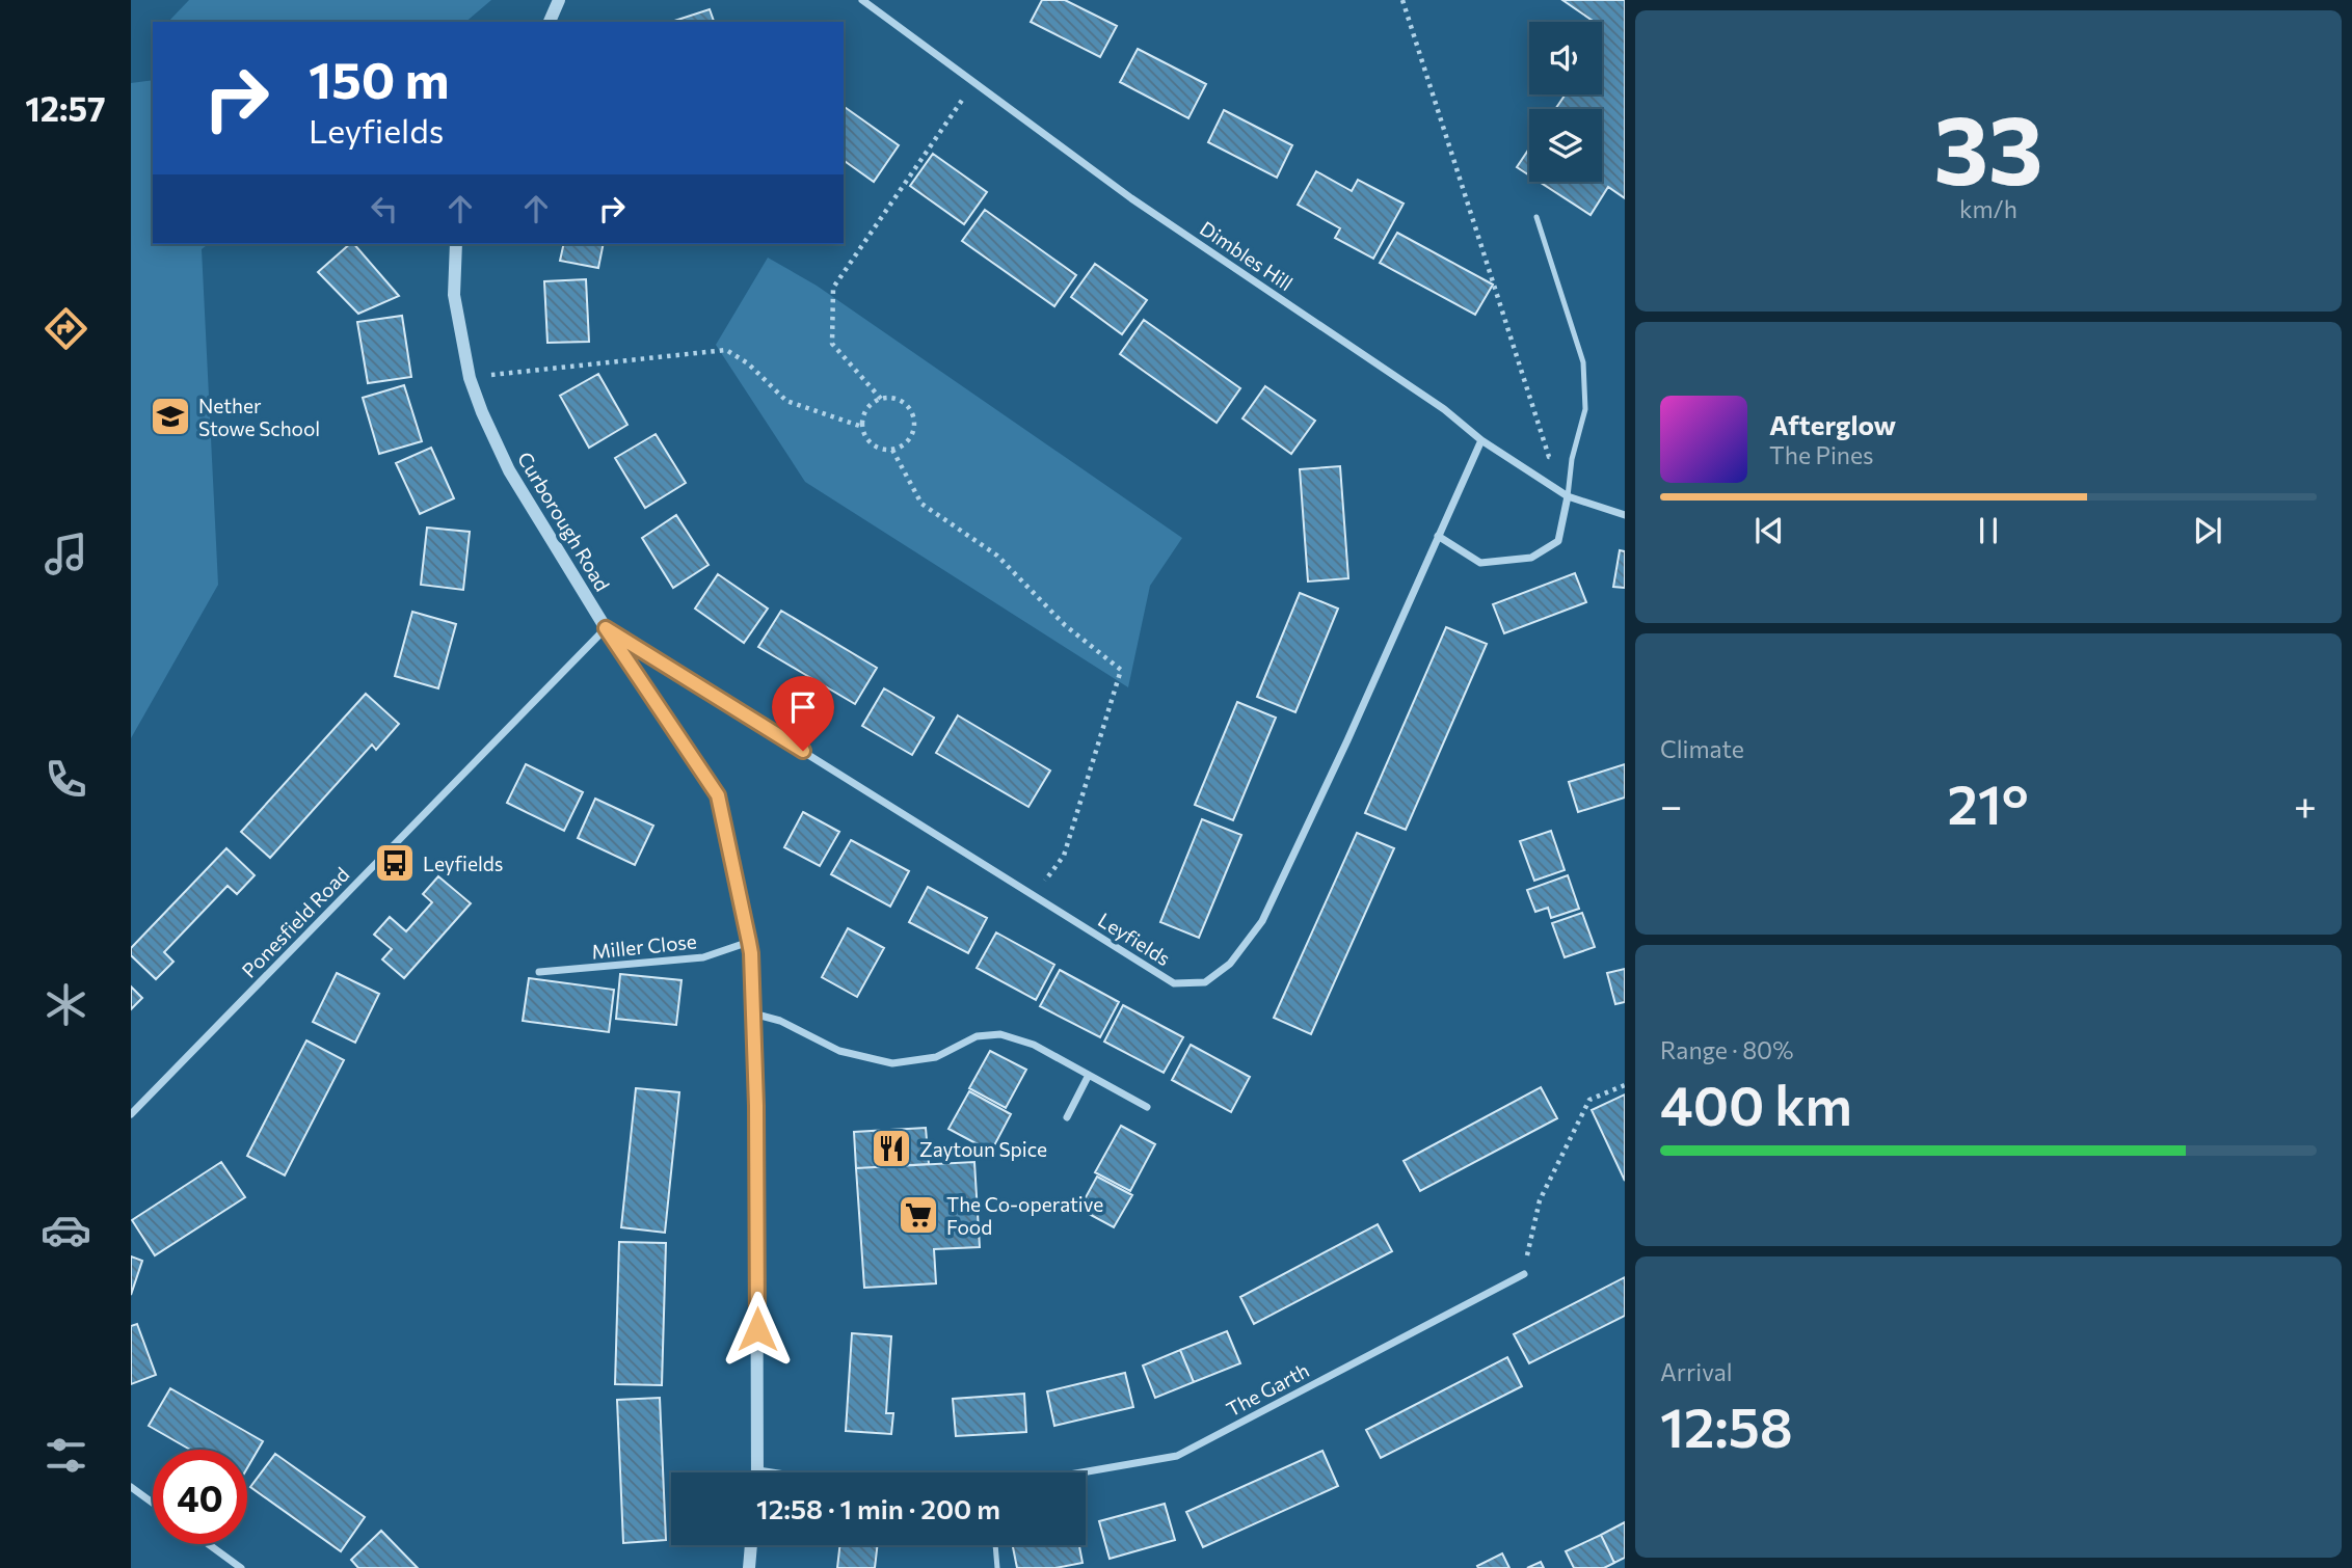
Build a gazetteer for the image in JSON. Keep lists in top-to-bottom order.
{
  "streets": {
    "street": [
      "Dimbles Hill",
      "Curborough Road",
      "Ponesfield Road",
      "Leyfields",
      "Miller Close",
      "The Garth"
    ]
  },
  "crossings": [
    ["Dimbles Hill", "Leyfields"],
    ["Curborough Road", "Ponesfield Road"],
    ["Curborough Road", "Leyfields"],
    ["Curborough Road", "Miller Close"],
    ["Ponesfield Road", "Leyfields"]
  ],
  "places": {
    "school or university": ["Nether Stowe School"],
    "bus stop": ["Leyfields"],
    "restaurant": ["Zaytoun Spice"],
    "supermarket": ["The Co-operative Food"]
  },
  "page": {
    "tabs": "12:57",
    "tile": [
      ["33", "km/h"],
      "Climate",
      ["Range · 80%", "400 km"],
      ["Arrival", "12:58"]
    ],
    "turn": ["150 m", "Leyfields"],
    "song": ["Afterglow", "The Pines"],
    "heat": ["−", "21°", "+"],
    "limit": "40",
    "trip": "12:58 · 1 min · 200 m"
  }
}
